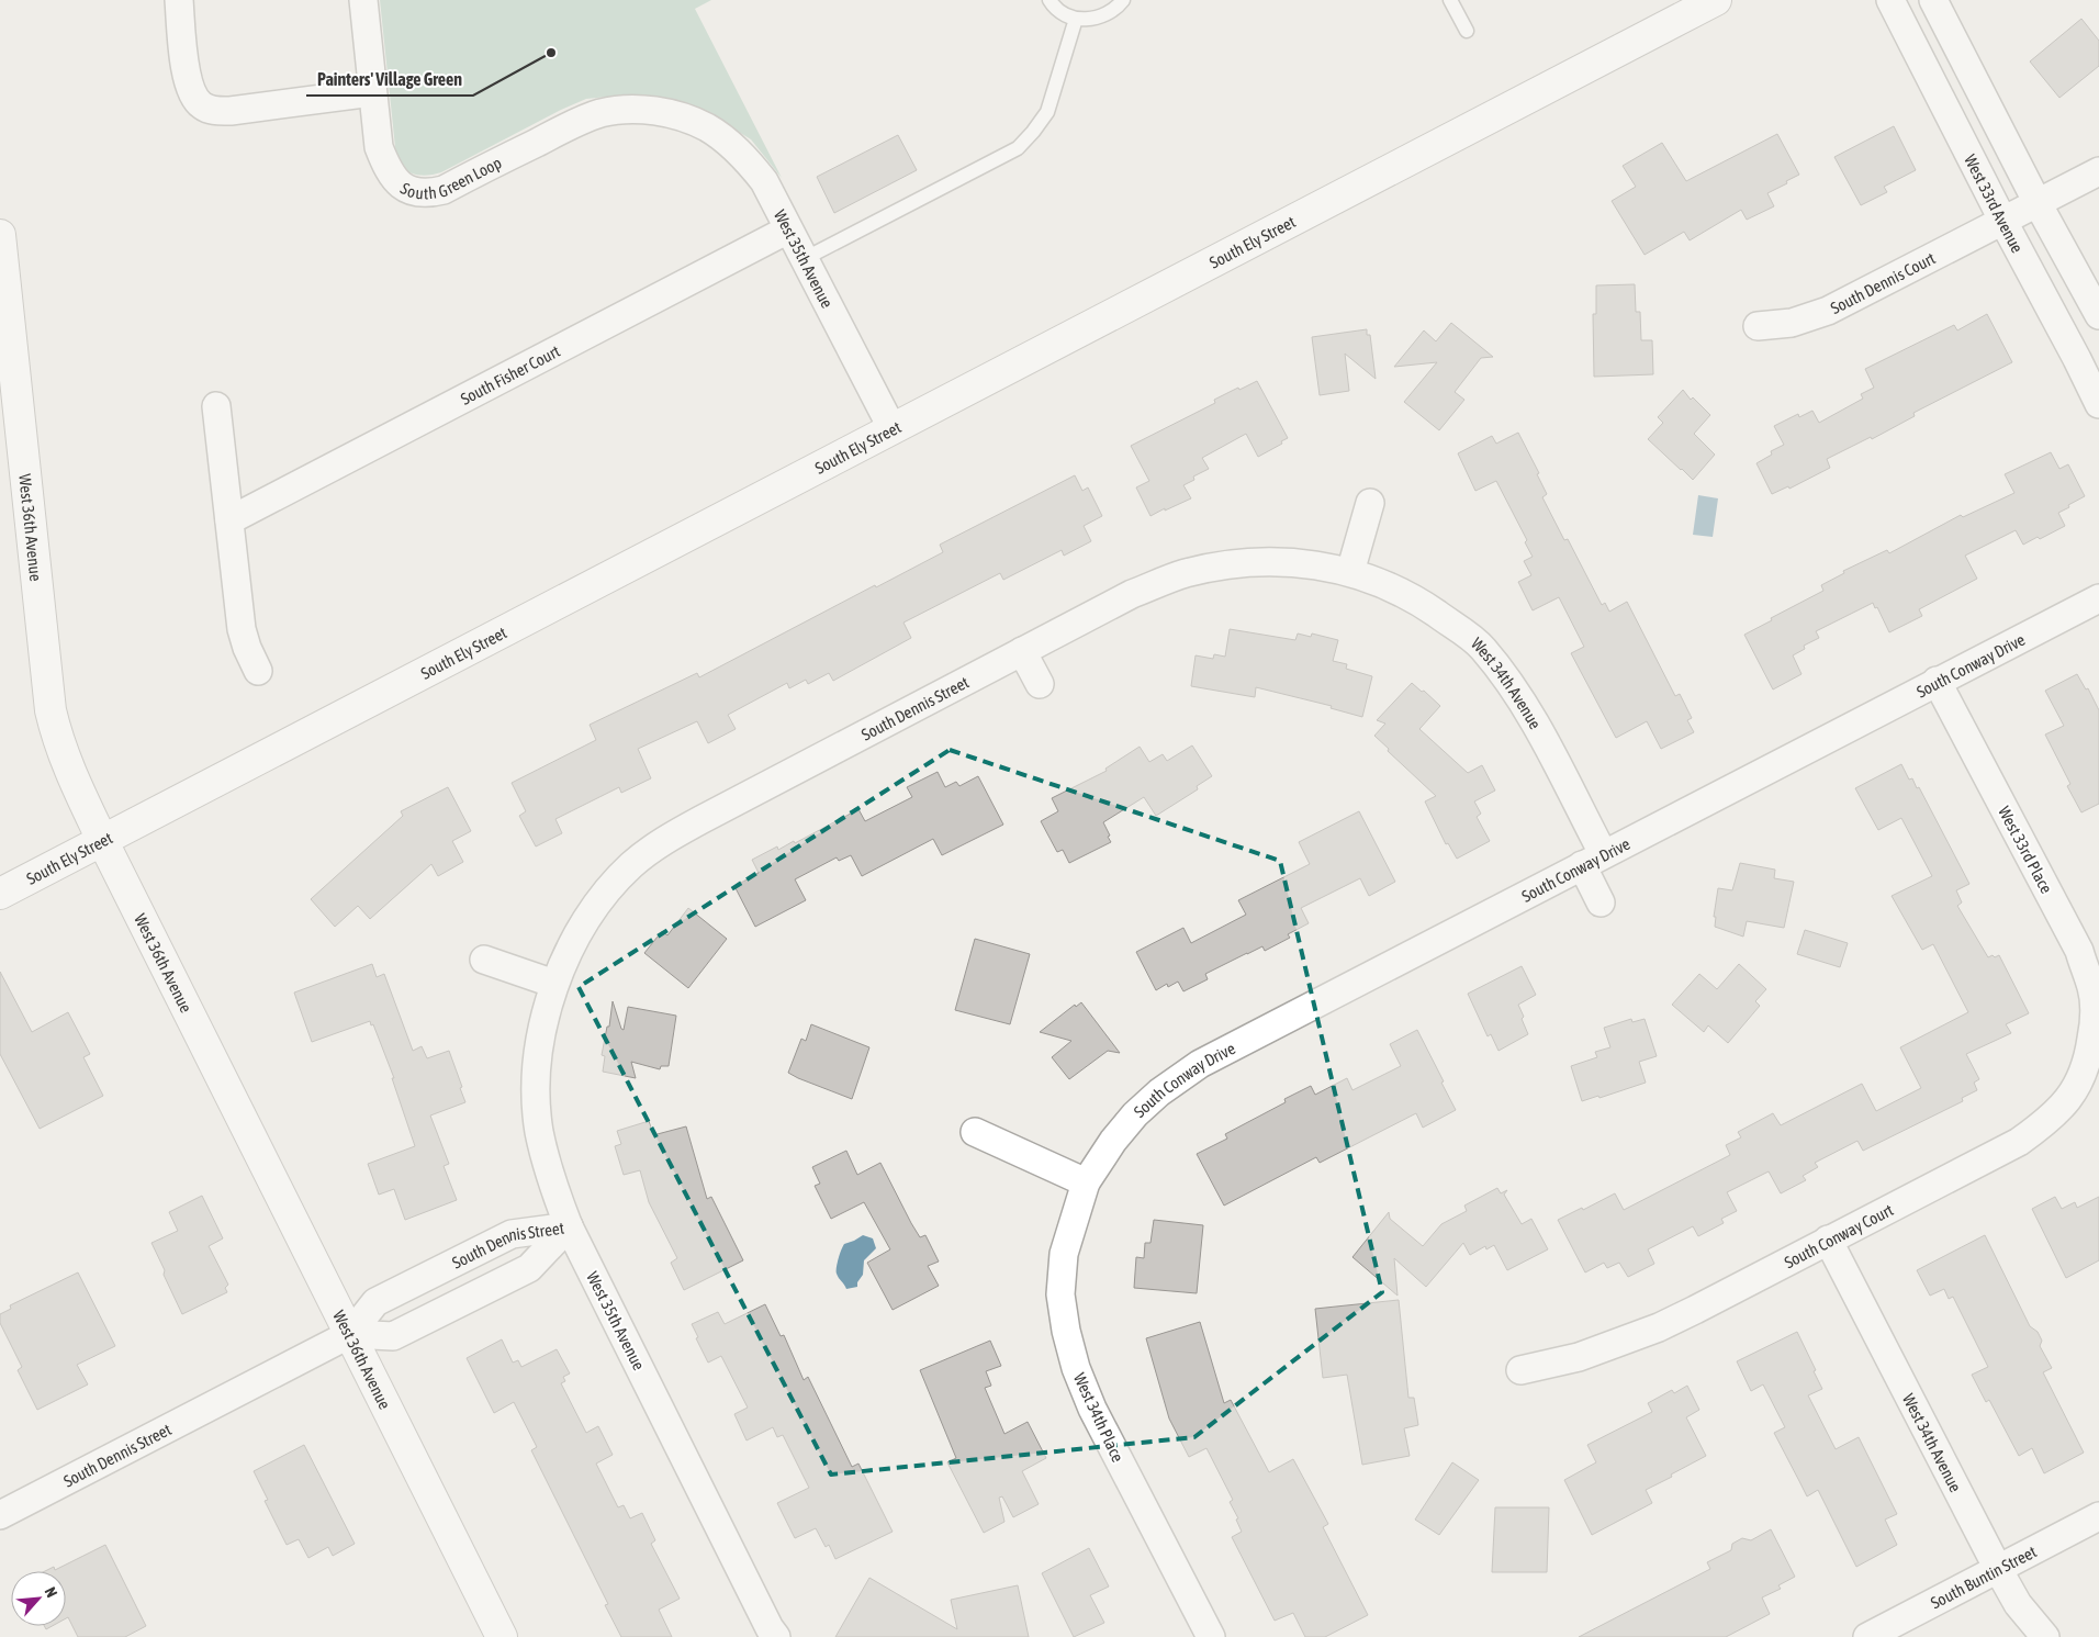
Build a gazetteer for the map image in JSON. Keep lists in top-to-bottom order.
{
  "streets": {
    "street": [
      "South Green Loop",
      "West 33rd Avenue",
      "South Ely Street",
      "West 35th Avenue",
      "South Dennis Court",
      "South Fisher Court",
      "West 36th Avenue",
      "South Conway Drive",
      "West 34th Avenue",
      "South Dennis Street",
      "West 33rd Place",
      "South Conway Court",
      "West 34th Place",
      "South Buntin Street"
    ]
  },
  "crossings": [
    ["South Green Loop", "West 35th Avenue"],
    ["West 33rd Avenue", "South Dennis Court"],
    ["South Ely Street", "West 35th Avenue"],
    ["South Ely Street", "West 36th Avenue"],
    ["West 35th Avenue", "South Fisher Court"],
    ["West 35th Avenue", "South Dennis Street"],
    ["West 36th Avenue", "South Dennis Street"],
    ["South Conway Drive", "West 34th Avenue"],
    ["South Conway Drive", "West 33rd Place"],
    ["South Conway Drive", "West 34th Place"],
    ["West 34th Avenue", "South Dennis Street"],
    ["West 34th Avenue", "South Conway Court"],
    ["West 34th Avenue", "South Buntin Street"],
    ["West 33rd Place", "South Conway Court"]
  ],
  "places": ["Painters' Village Green"],
  "north": "top right"
}
